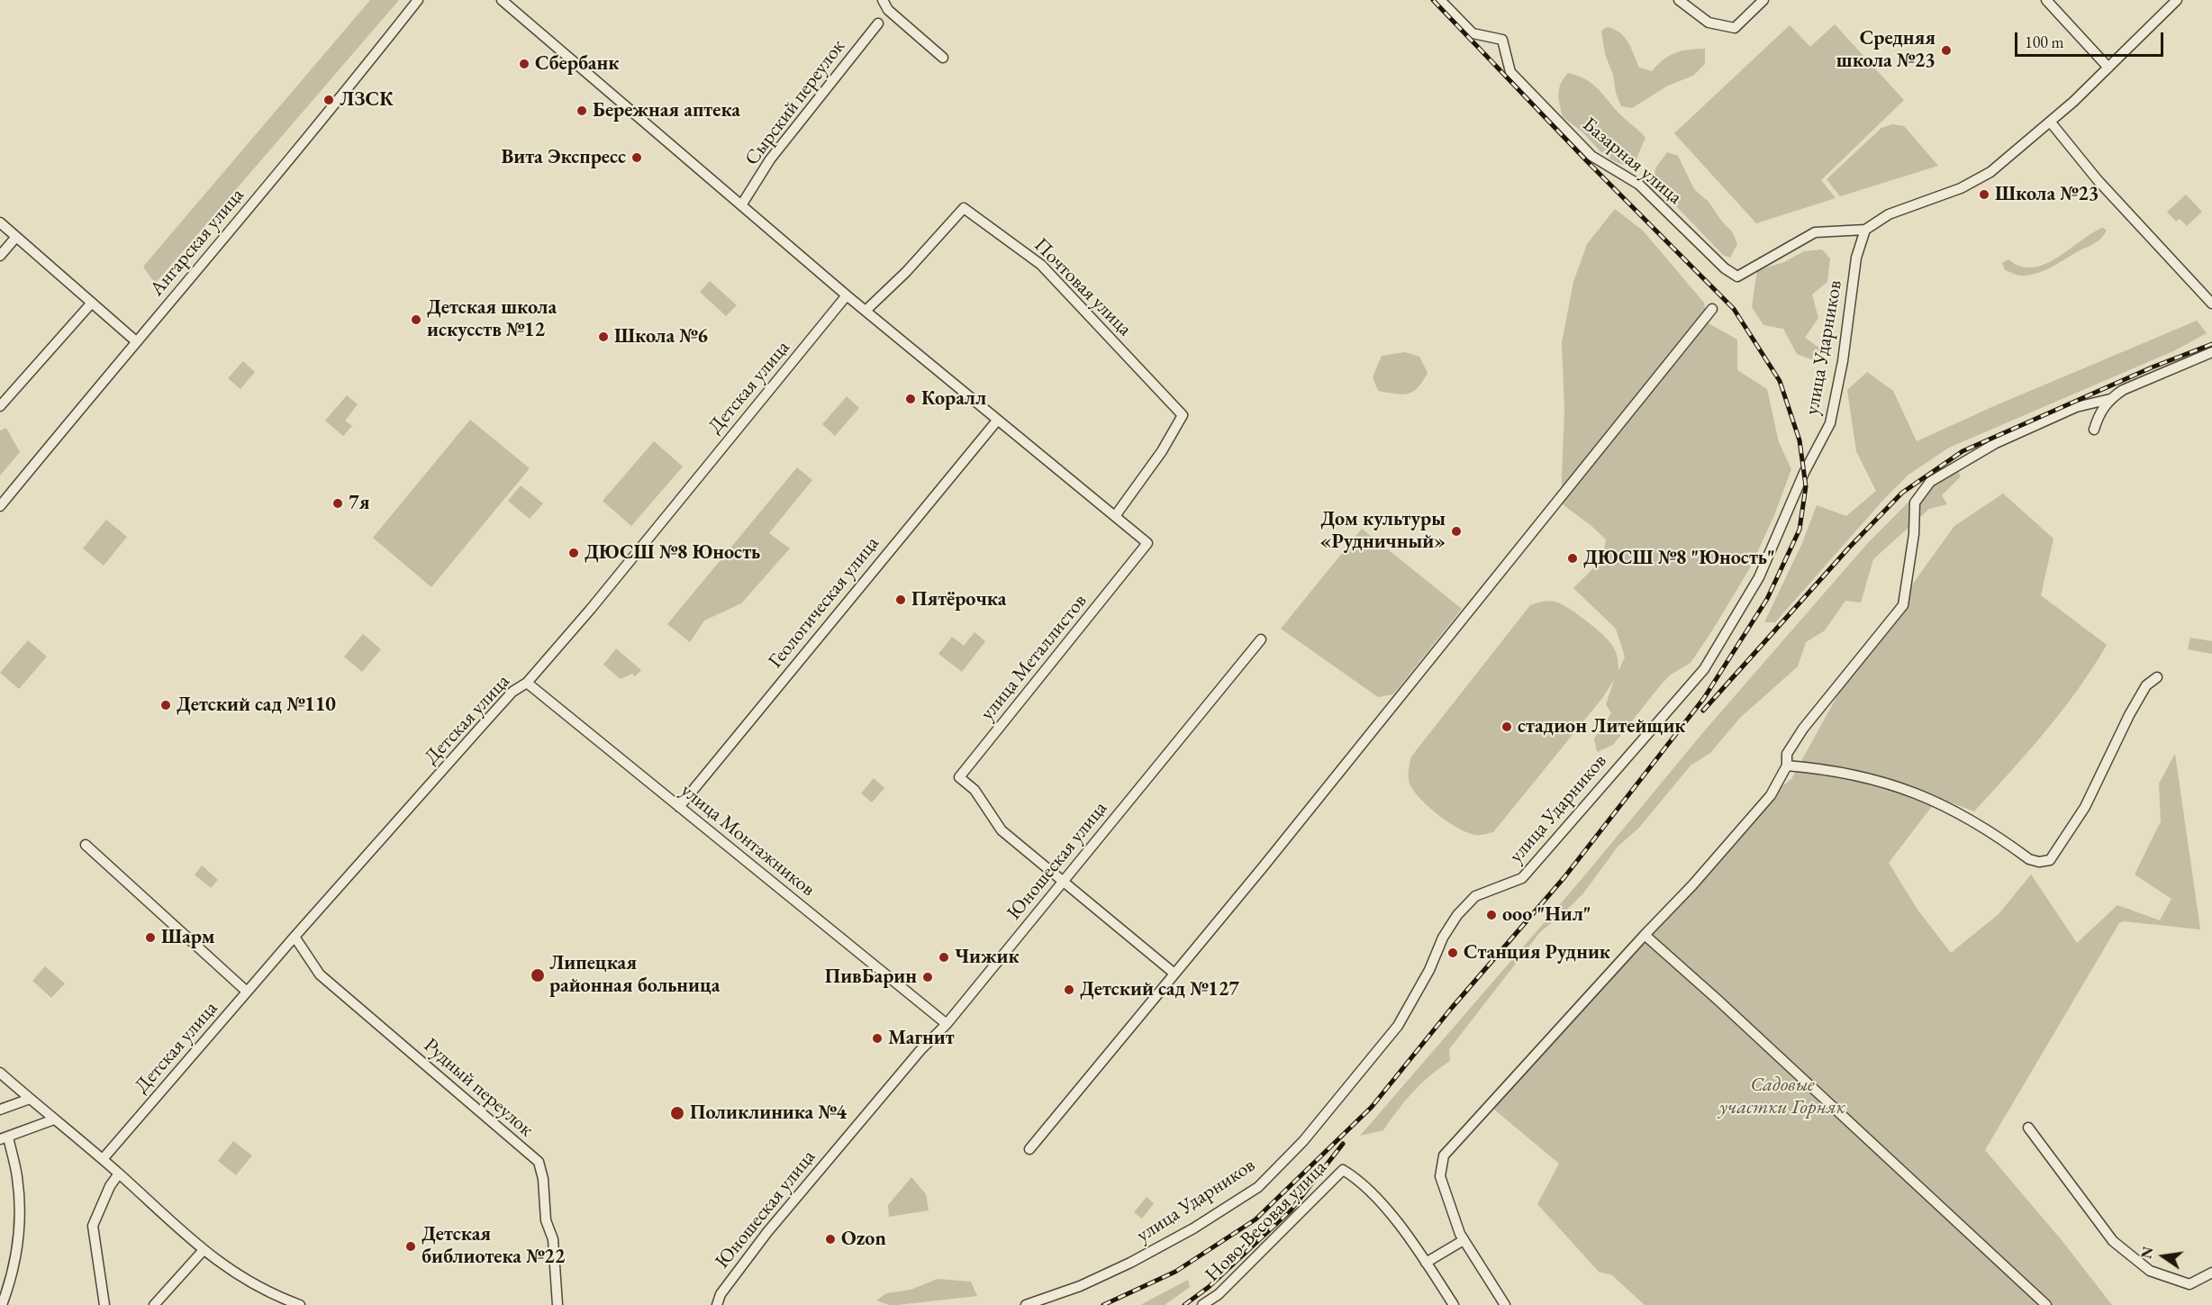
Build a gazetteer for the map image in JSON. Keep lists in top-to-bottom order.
{
  "streets": {
    "street": [
      "Сырский переулок",
      "Базарная улица",
      "Ангарская улица",
      "Почтовая улица",
      "улица Ударников",
      "Детская улица",
      "Геологическая улица",
      "улица Металлистов",
      "улица Монтажников",
      "Юношеская улица",
      "Рудный переулок",
      "Ново-Весовая улица"
    ]
  },
  "crossings": [
    ["Базарная улица", "улица Ударников"],
    ["Почтовая улица", "улица Металлистов"],
    ["Детская улица", "улица Монтажников"],
    ["Детская улица", "Рудный переулок"],
    ["Геологическая улица", "улица Монтажников"],
    ["улица Металлистов", "Юношеская улица"],
    ["улица Монтажников", "Юношеская улица"]
  ],
  "parks": ["Садовые участки Горняк"],
  "places": [
    "Средняя школа №23",
    "Сбербанк",
    "ЛЗСК",
    "Бережная аптека",
    "Вита Экспресс",
    "Школа №23",
    "Детская школа искусств №12",
    "Школа №6",
    "Коралл",
    "7я",
    "Дом культуры «Рудничный»",
    "ДЮСШ №8 Юность",
    "ДЮСШ №8 \"Юность\"",
    "Пятёрочка",
    "Детский сад №110",
    "стадион Литейщик",
    "ооо \"Нил\"",
    "Шарм",
    "Станция Рудник",
    "Чижик",
    "Липецкая районная больница",
    "ПивБарин",
    "Детский сад №127",
    "Магнит",
    "Поликлиника №4",
    "Ozon",
    "Детская библиотека №22"
  ],
  "scale_bar": "100 m",
  "north": "left"
}
